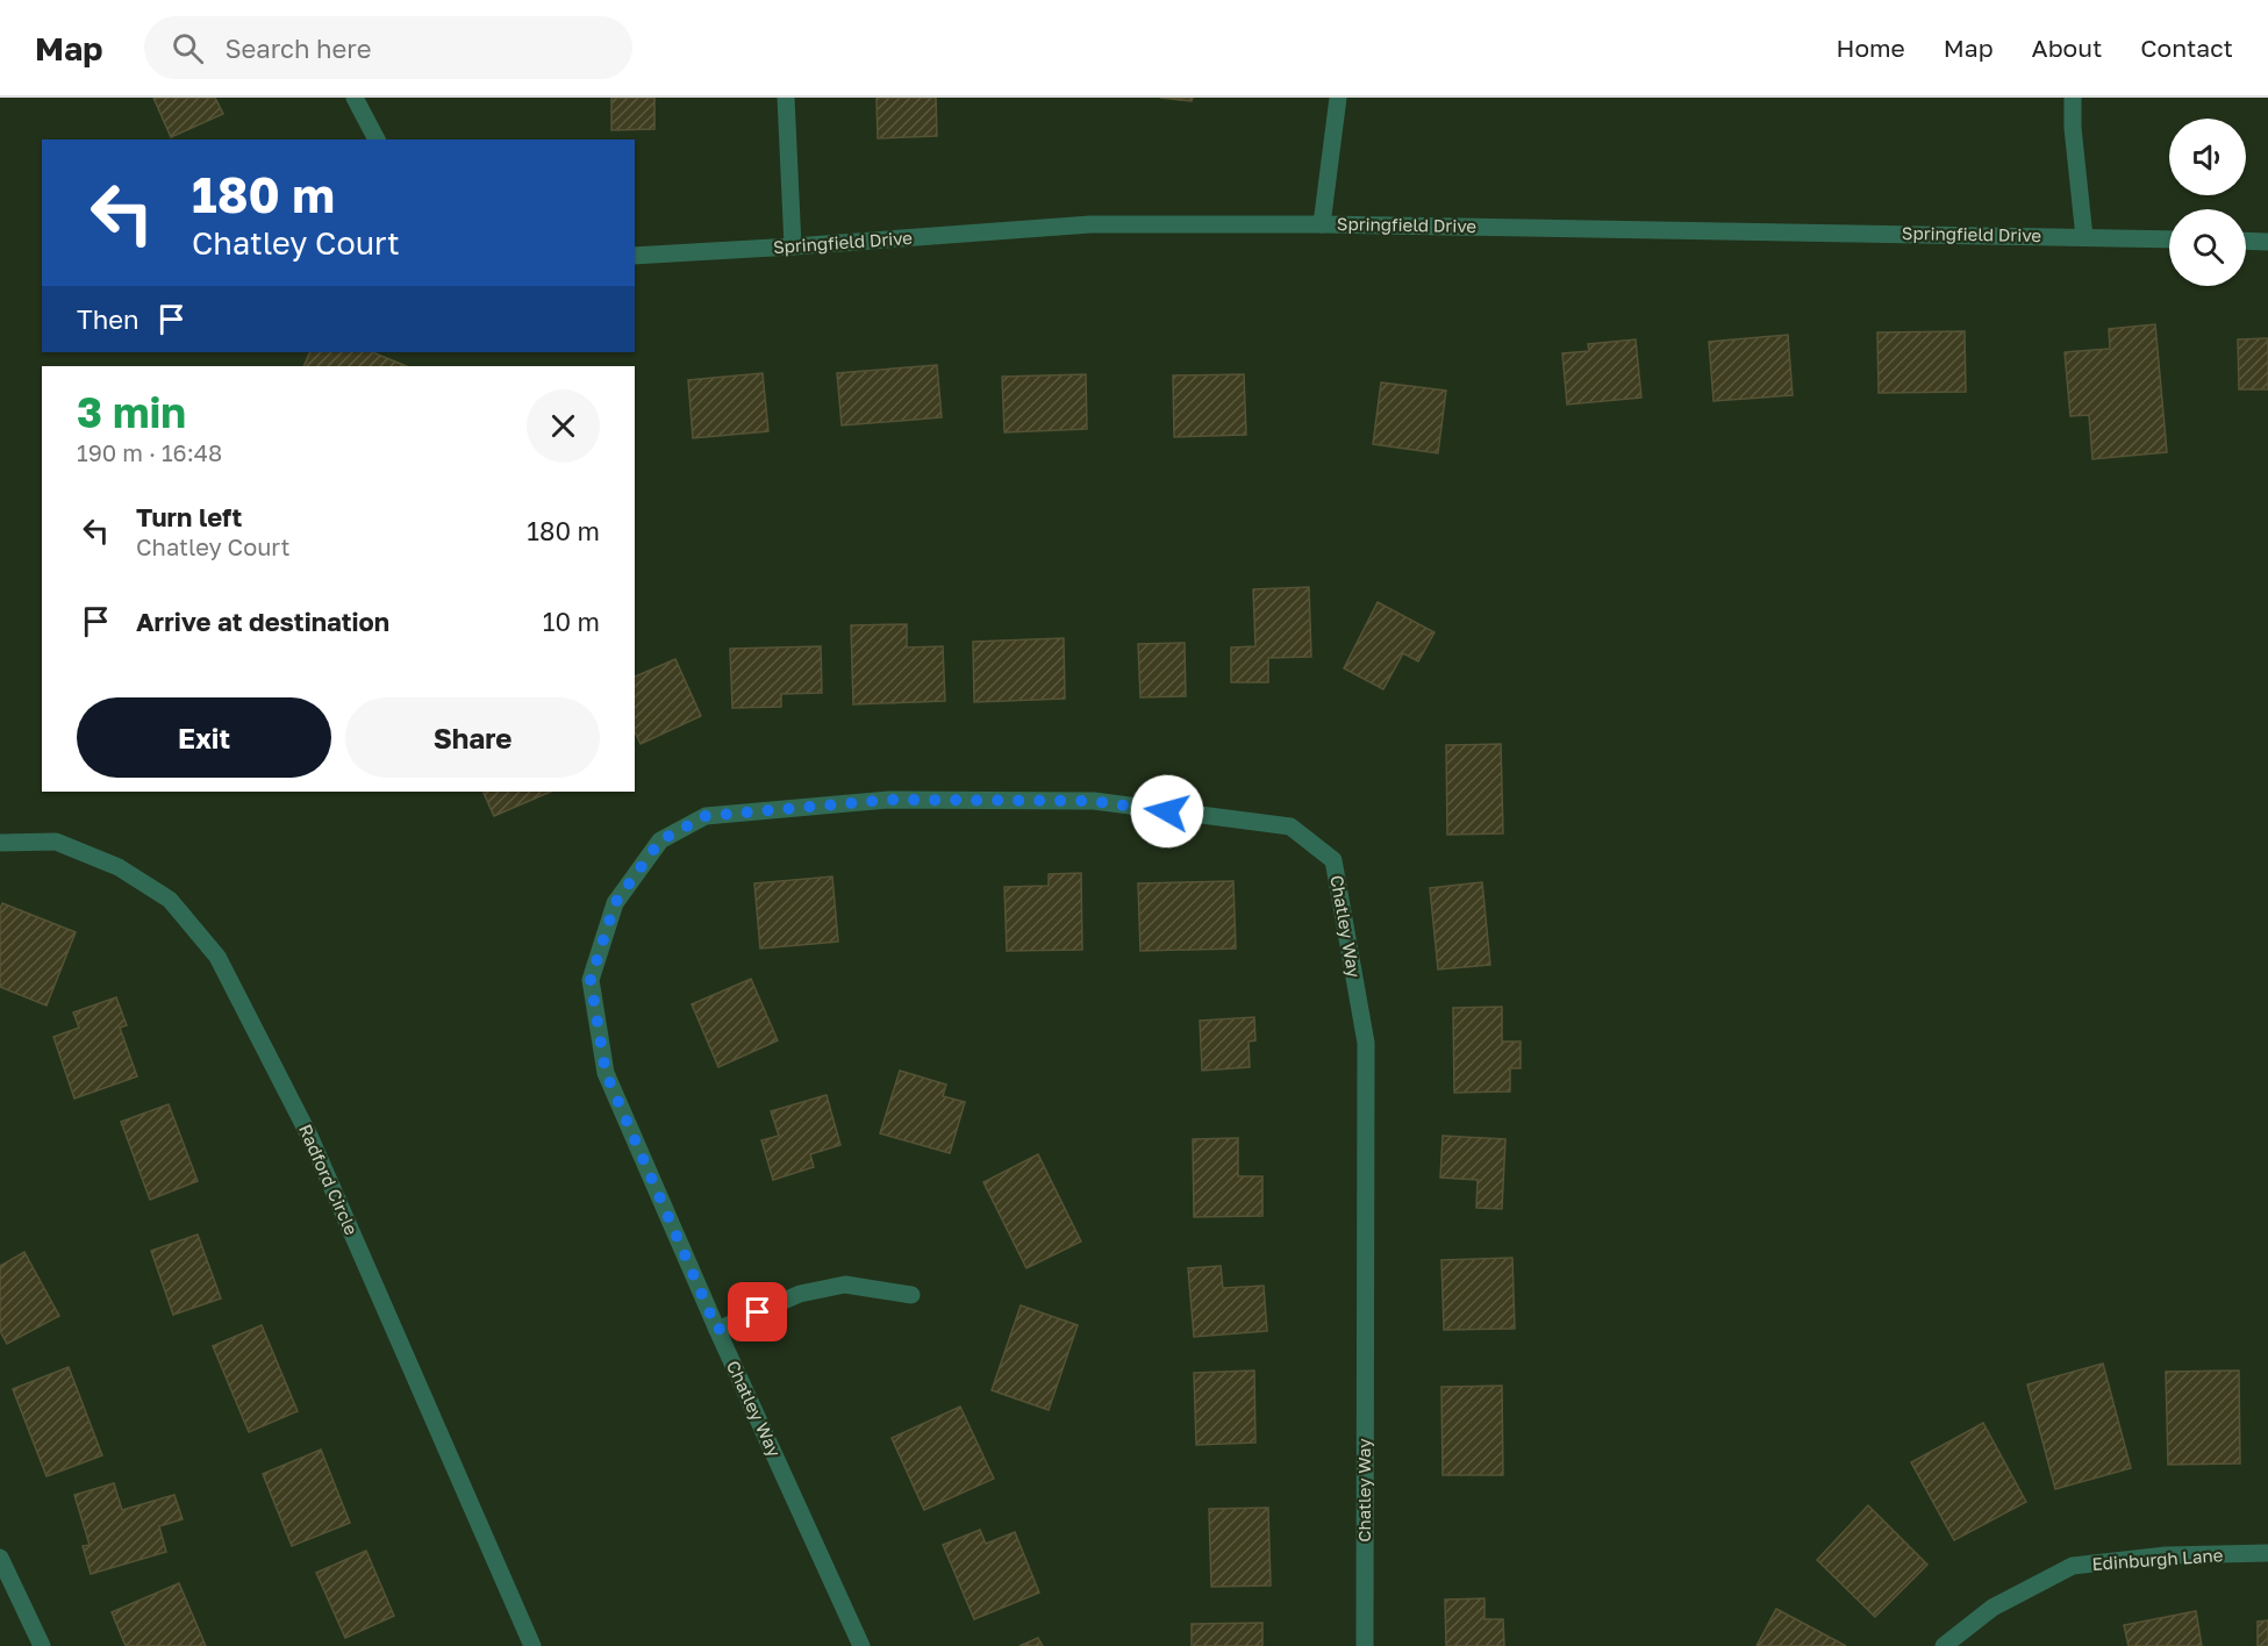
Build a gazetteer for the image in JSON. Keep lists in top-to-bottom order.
{
  "streets": {
    "street": [
      "Springfield Drive",
      "Chatley Way",
      "Radford Circle",
      "Edinburgh Lane"
    ]
  },
  "page": {
    "header": "Map",
    "search": "Search here",
    "nav": [
      "Home",
      "Map",
      "About",
      "Contact"
    ],
    "turn": ["180 m", "Chatley Court"],
    "then": "Then",
    "heading": ["3 min", "190 m · 16:48"],
    "list": [
      {
        "name": "Turn left",
        "note": "Chatley Court",
        "value": "180 m"
      },
      {
        "name": "Arrive at destination",
        "value": "10 m"
      }
    ],
    "buttons": ["Exit", "Share"]
  }
}
